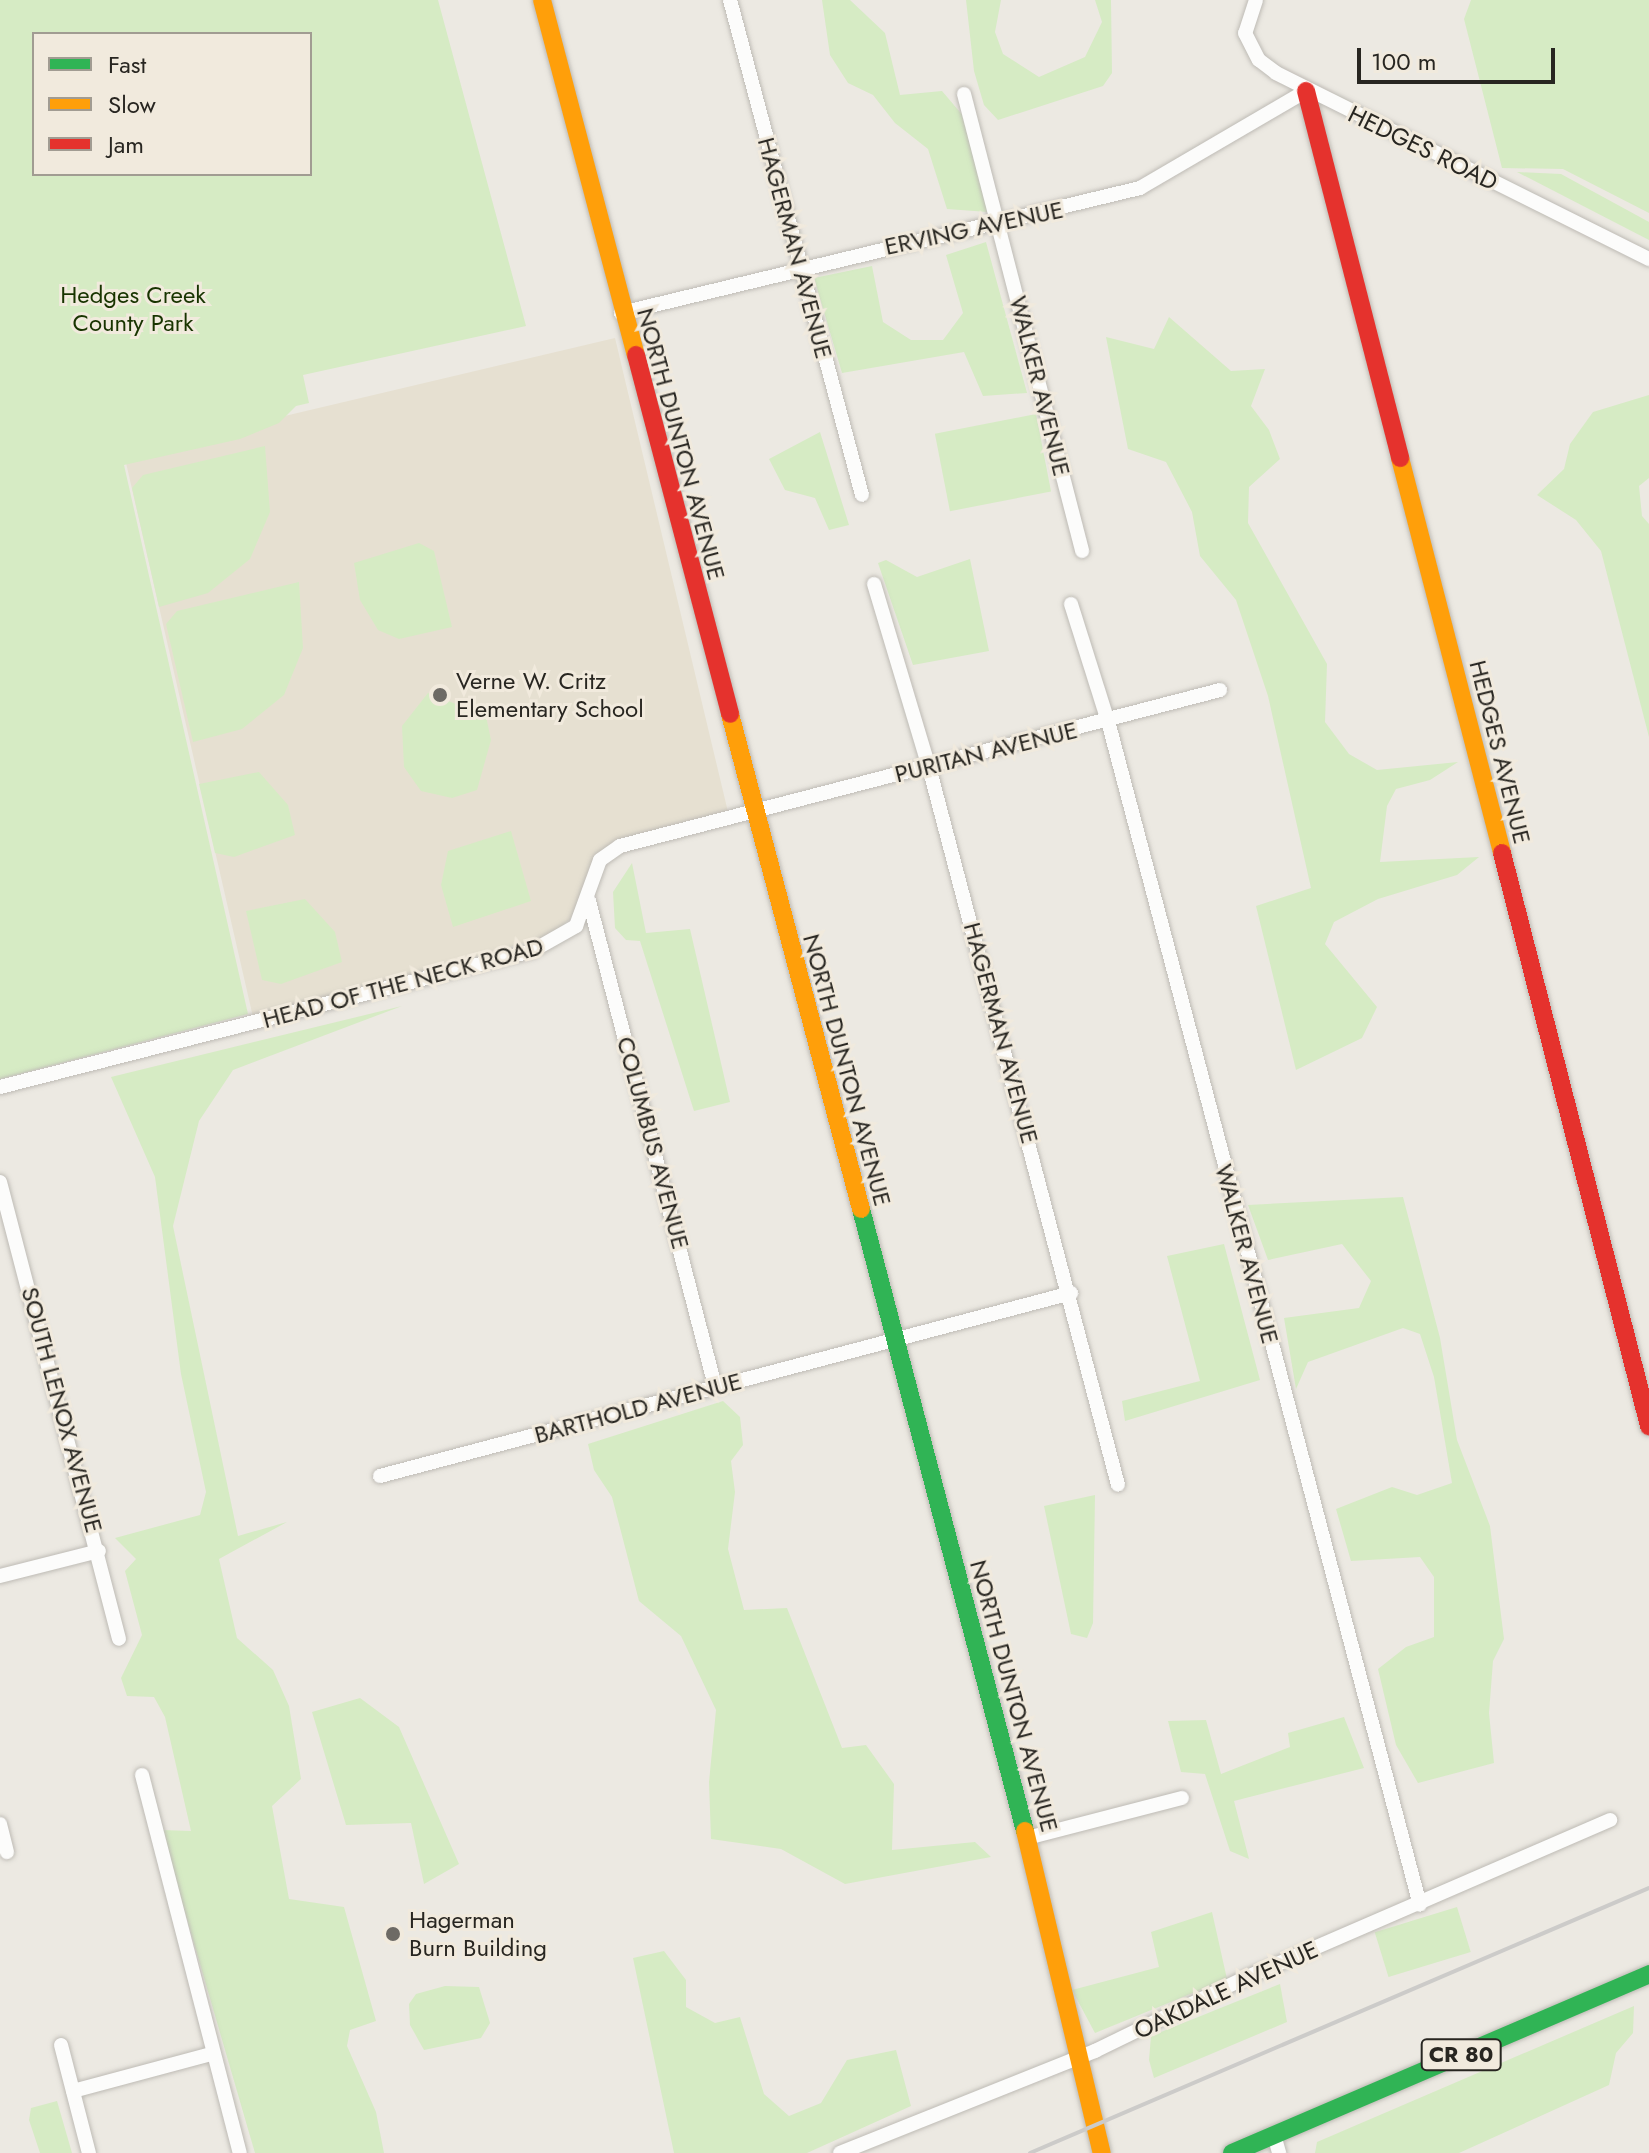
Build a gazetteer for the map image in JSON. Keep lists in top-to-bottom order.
{
  "streets": {
    "street": [
      "HEDGES ROAD",
      "ERVING AVENUE",
      "HAGERMAN AVENUE",
      "WALKER AVENUE",
      "NORTH DUNTON AVENUE",
      "PURITAN AVENUE",
      "HEDGES AVENUE",
      "HEAD OF THE NECK ROAD",
      "COLUMBUS AVENUE",
      "BARTHOLD AVENUE",
      "SOUTH LENOX AVENUE",
      "OAKDALE AVENUE",
      "CR 80"
    ]
  },
  "crossings": [
    ["HEDGES ROAD", "ERVING AVENUE"],
    ["HEDGES ROAD", "HEDGES AVENUE"],
    ["ERVING AVENUE", "HAGERMAN AVENUE"],
    ["ERVING AVENUE", "WALKER AVENUE"],
    ["ERVING AVENUE", "NORTH DUNTON AVENUE"],
    ["ERVING AVENUE", "HEDGES AVENUE"],
    ["HAGERMAN AVENUE", "PURITAN AVENUE"],
    ["HAGERMAN AVENUE", "BARTHOLD AVENUE"],
    ["WALKER AVENUE", "PURITAN AVENUE"],
    ["WALKER AVENUE", "OAKDALE AVENUE"],
    ["NORTH DUNTON AVENUE", "PURITAN AVENUE"],
    ["NORTH DUNTON AVENUE", "HEAD OF THE NECK ROAD"],
    ["NORTH DUNTON AVENUE", "BARTHOLD AVENUE"],
    ["NORTH DUNTON AVENUE", "OAKDALE AVENUE"],
    ["PURITAN AVENUE", "HEAD OF THE NECK ROAD"],
    ["HEAD OF THE NECK ROAD", "COLUMBUS AVENUE"],
    ["COLUMBUS AVENUE", "BARTHOLD AVENUE"]
  ],
  "parks": ["Hedges Creek County Park"],
  "places": ["Verne W. Critz Elementary School", "Hagerman Burn Building"],
  "legend": ["Fast", "Slow", "Jam"],
  "scale_bar": "100 m"
}
